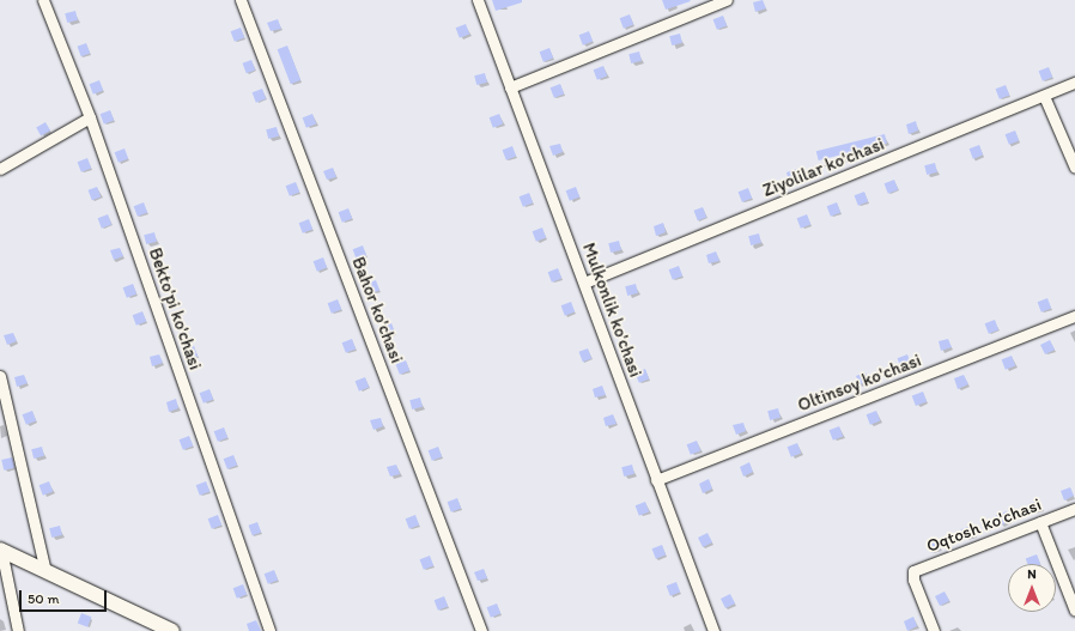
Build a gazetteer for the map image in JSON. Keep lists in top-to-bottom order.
{
  "streets": {
    "street": [
      "Ziyolilar ko'chasi",
      "Bekto'pi ko'chasi",
      "Bahor ko'chasi",
      "Mulkonlik ko'chasi",
      "Oltinsoy ko'chasi",
      "Oqtosh ko'chasi"
    ]
  },
  "crossings": [
    ["Ziyolilar ko'chasi", "Mulkonlik ko'chasi"],
    ["Mulkonlik ko'chasi", "Oltinsoy ko'chasi"]
  ],
  "scale_bar": "50 m",
  "north": "top"
}
